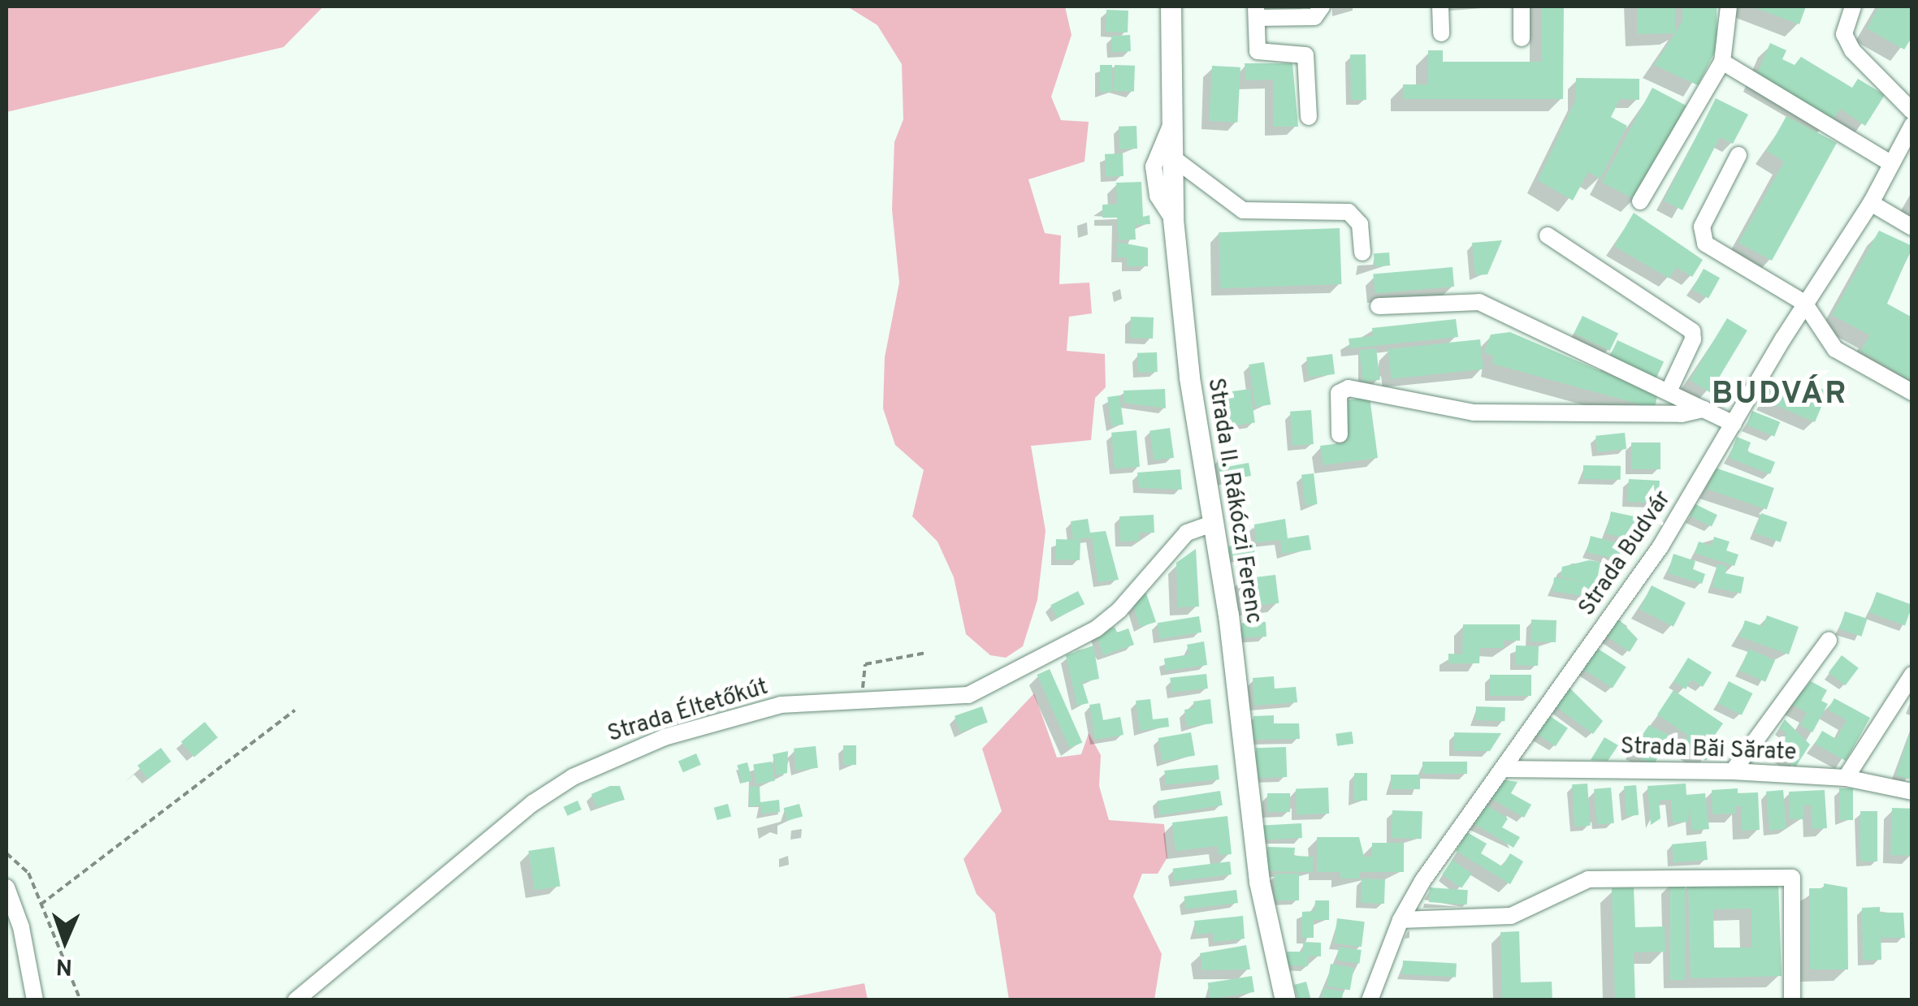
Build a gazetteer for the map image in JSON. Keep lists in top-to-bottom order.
{
  "streets": {
    "main road": ["Strada II. Rákóczi Ferenc"],
    "street": ["Strada Budvár", "Strada Éltetőkút", "Strada Băi Sărate"]
  },
  "crossings": [
    ["Strada II. Rákóczi Ferenc", "Strada Éltetőkút"],
    ["Strada Budvár", "Strada Băi Sărate"]
  ],
  "districts": ["BUDVÁR"],
  "north": "bottom"
}
